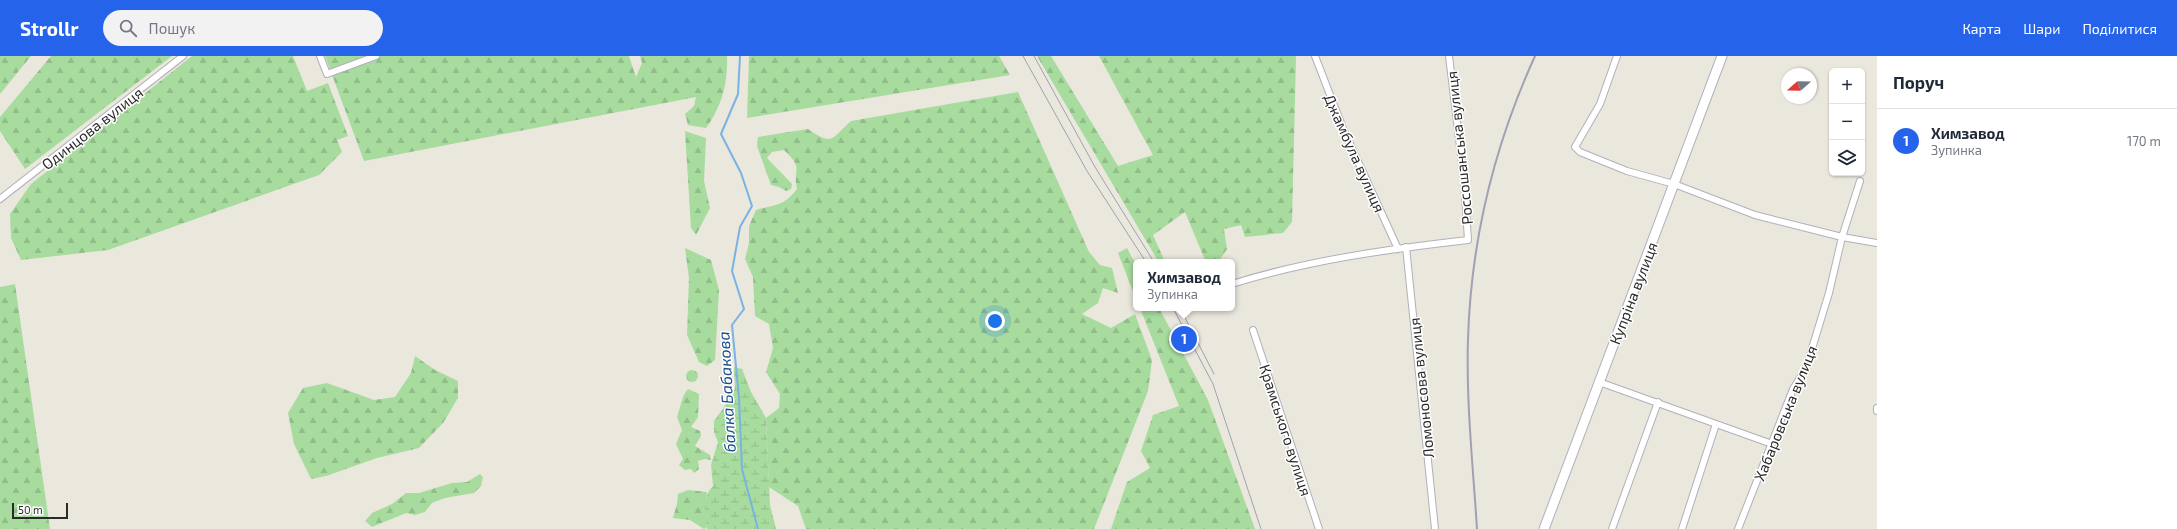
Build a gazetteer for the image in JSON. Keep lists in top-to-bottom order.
{
  "streets": {
    "main road": ["Купріна вулиця"],
    "street": [
      "Одинцова вулиця",
      "Россошанська вулиця",
      "Джамбула вулиця",
      "Ломоносова вулиця",
      "Хабаровська вулиця",
      "Крамського вулиця"
    ]
  },
  "crossings": [
    ["Россошанська вулиця", "Ломоносова вулиця"]
  ],
  "water": ["балка Бабакова"],
  "scale_bar": "50 m",
  "north": "left",
  "page": {
    "header": "Strollr",
    "search": "Пошук",
    "nav": ["Карта", "Шари", "Поділитися"],
    "heading": "Поруч",
    "map_buttons": ["+", "−"],
    "list": [
      {
        "mark": "1",
        "name": "Химзавод",
        "note": "Зупинка",
        "value": "170 m"
      }
    ],
    "popup": ["Химзавод", "Зупинка"],
    "pins": "1",
    "scale": "50 m"
  }
}
